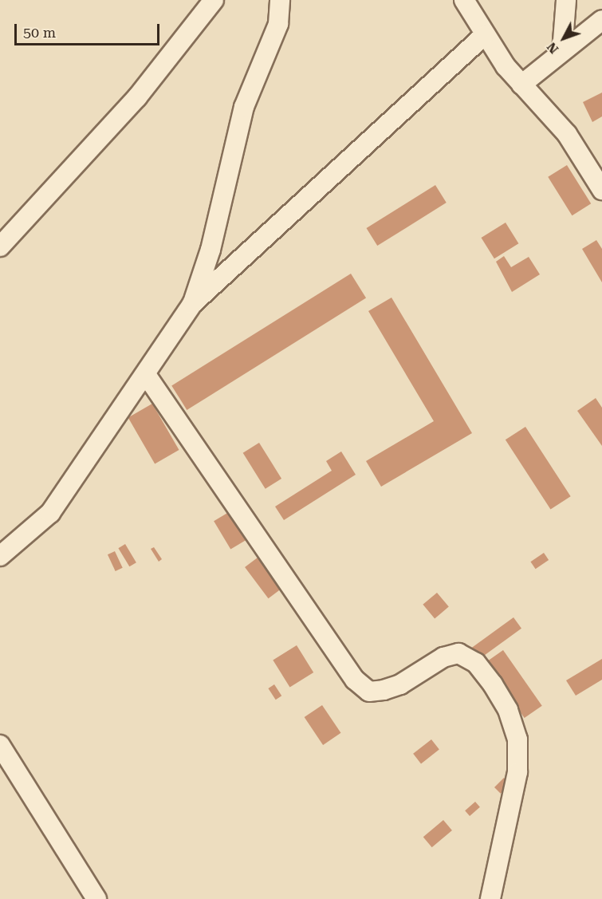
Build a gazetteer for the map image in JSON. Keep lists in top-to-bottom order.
{
  "scale_bar": "50 m",
  "north": "bottom left"
}
